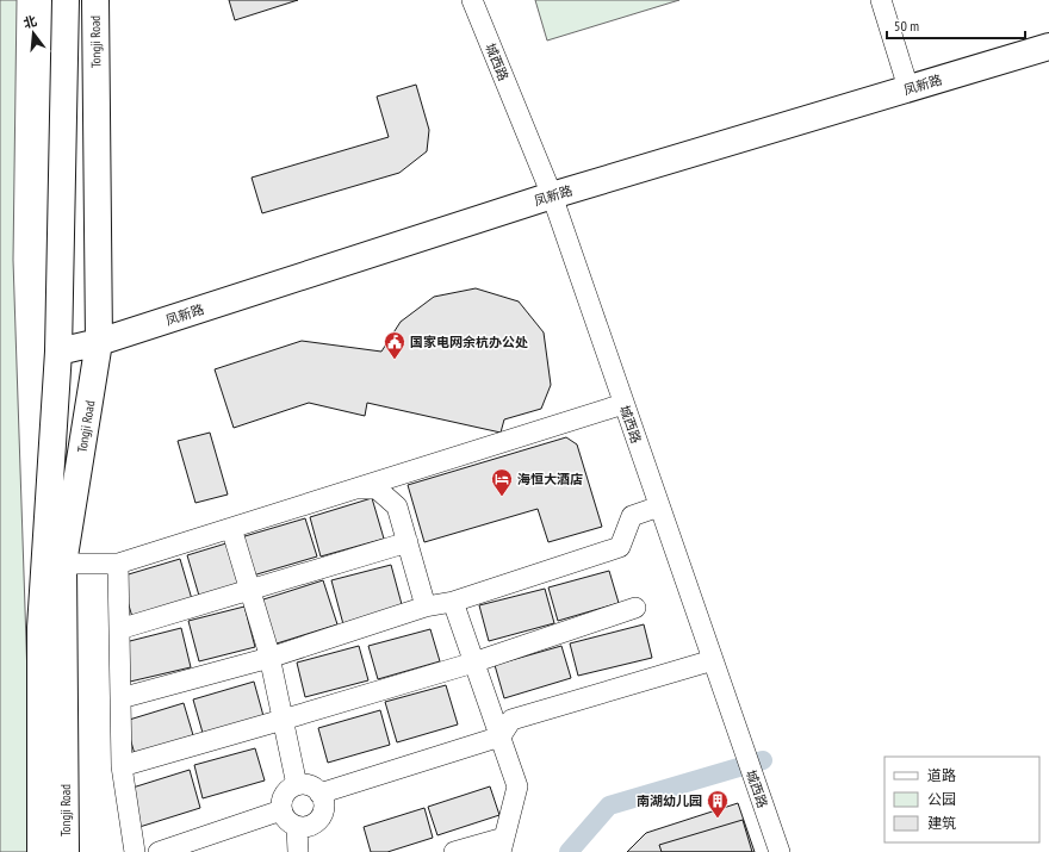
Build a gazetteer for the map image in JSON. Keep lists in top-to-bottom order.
{
  "streets": {
    "main road": ["Tongji Road", "凤新路"],
    "street": ["城西路"]
  },
  "crossings": [
    ["Tongji Road", "凤新路"],
    ["城西路", "凤新路"]
  ],
  "places": {
    "public building": ["国家电网余杭办公处"],
    "hotel": ["海恒大酒店"],
    "building": ["南湖幼儿园"]
  },
  "legend": ["道路", "公园", "建筑"],
  "scale_bar": "50 m",
  "north": "top"
}
